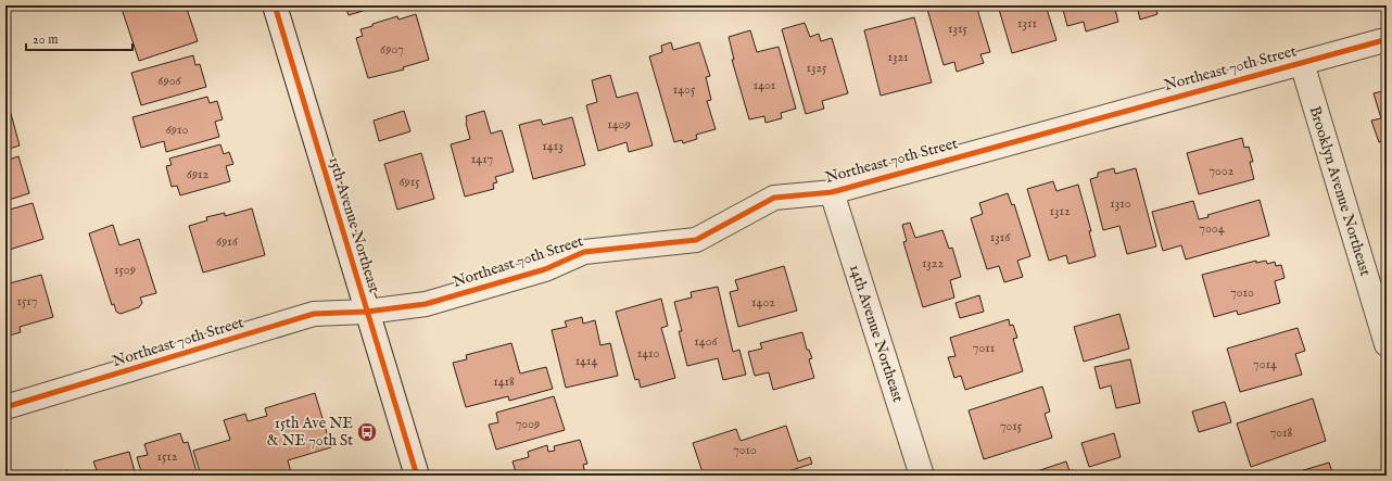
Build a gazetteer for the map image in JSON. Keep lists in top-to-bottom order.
{
  "streets": {
    "street": [
      "Northeast 70th Street",
      "Brooklyn Avenue Northeast",
      "15th Avenue Northeast",
      "14th Avenue Northeast"
    ]
  },
  "crossings": [
    ["Northeast 70th Street", "Brooklyn Avenue Northeast"],
    ["Northeast 70th Street", "15th Avenue Northeast"],
    ["Northeast 70th Street", "14th Avenue Northeast"]
  ],
  "places": {
    "bus stop": ["15th Ave NE & NE 70th St"]
  },
  "house_numbers": [
    "1311",
    "1315",
    "6907",
    "1321",
    "1325",
    "6906",
    "1401",
    "1405",
    "1409",
    "6910",
    "1413",
    "1417",
    "7002",
    "6912",
    "6915",
    "1310",
    "1312",
    "7004",
    "1316",
    "6916",
    "1322",
    "1509",
    "7010",
    "1517",
    "1402",
    "1406",
    "7011",
    "1410",
    "1414",
    "7014",
    "1418",
    "7009",
    "7015",
    "7018",
    "7010",
    "1512"
  ],
  "scale_bar": "20 m"
}
